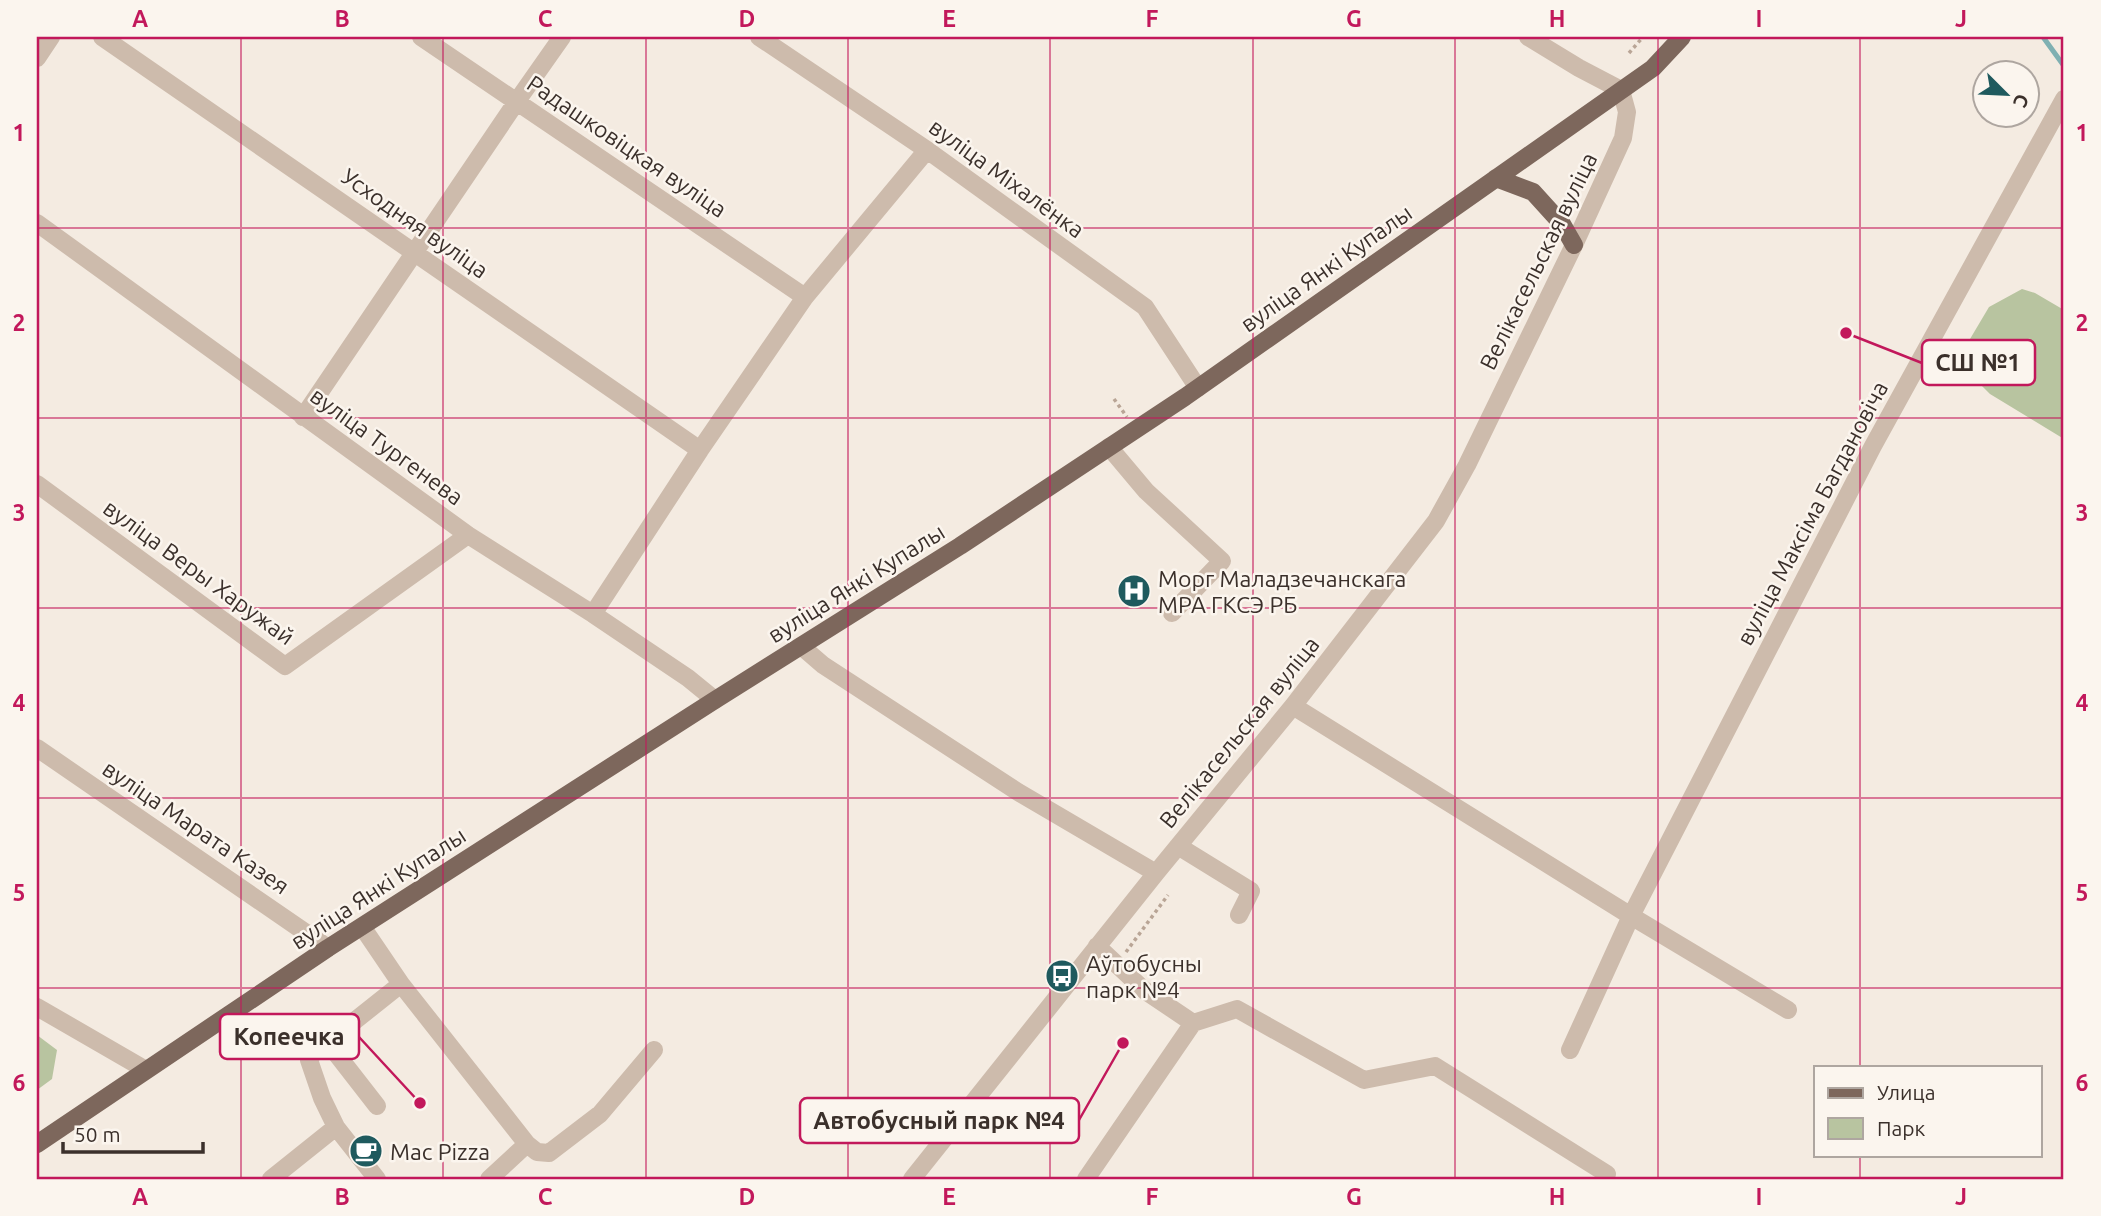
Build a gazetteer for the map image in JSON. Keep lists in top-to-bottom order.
{
  "streets": {
    "main road": ["вуліца Янкі Купалы"],
    "street": [
      "Радашковіцкая вуліца",
      "вуліца Міхалёнка",
      "Усходняя вуліца",
      "Велікасельская вуліца",
      "вуліца Тургенева",
      "вуліца Максіма Багдановіча",
      "вуліца Веры Харужай",
      "вуліца Марата Казея"
    ]
  },
  "crossings": [
    ["вуліца Міхалёнка", "вуліца Янкі Купалы"],
    ["Велікасельская вуліца", "вуліца Янкі Купалы"],
    ["вуліца Янкі Купалы", "вуліца Тургенева"],
    ["вуліца Янкі Купалы", "вуліца Марата Казея"],
    ["вуліца Тургенева", "вуліца Веры Харужай"]
  ],
  "places": {
    "other": ["СШ №1", "Автобусный парк №4", "Копеечка"],
    "hospital": ["Морг Маладзечанскага МРА ГКСЭ РБ"],
    "bus stop": ["Аўтобусны парк №4"],
    "cafe": ["Mac Pizza"]
  },
  "legend": ["Улица", "Парк"],
  "scale_bar": "50 m",
  "north": "bottom right",
  "grid": {
    "columns": [
      "A",
      "B",
      "C",
      "D",
      "E",
      "F",
      "G",
      "H",
      "I",
      "J"
    ],
    "rows": [
      "1",
      "2",
      "3",
      "4",
      "5",
      "6"
    ]
  }
}
